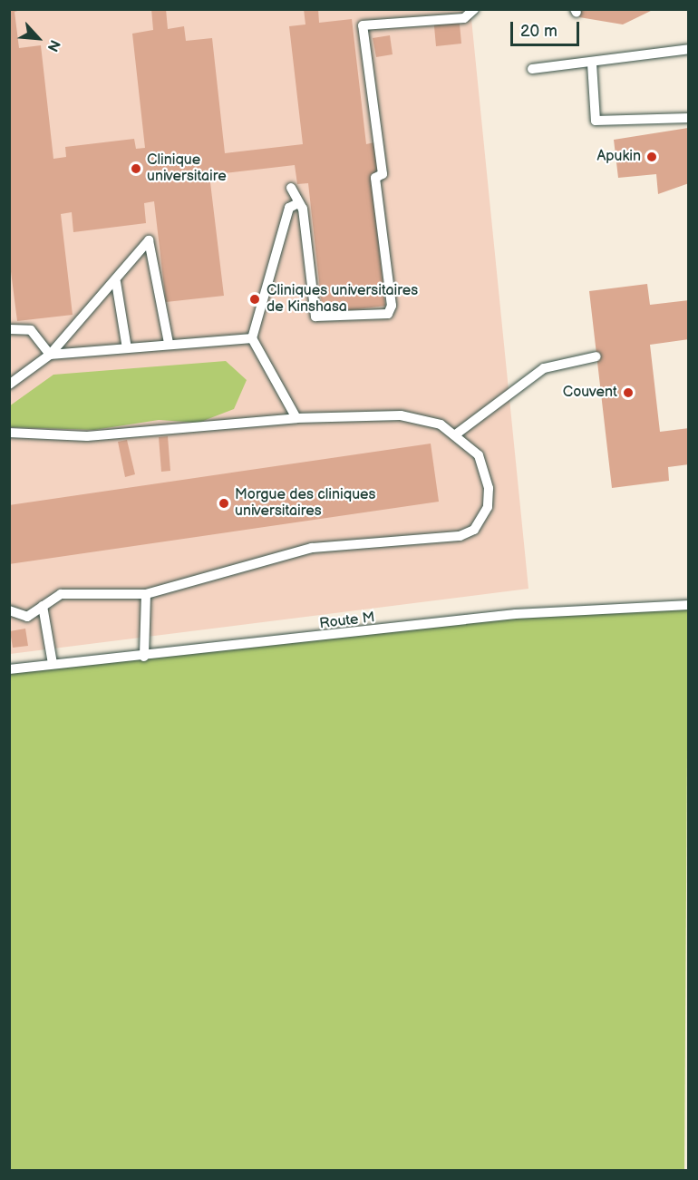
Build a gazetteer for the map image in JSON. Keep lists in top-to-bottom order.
{
  "streets": {
    "lane": ["Route M"]
  },
  "places": [
    "Apukin",
    "Clinique universitaire",
    "Cliniques universitaires de Kinshasa",
    "Couvent",
    "Morgue des cliniques universitaires"
  ],
  "scale_bar": "20 m",
  "north": "bottom right"
}
